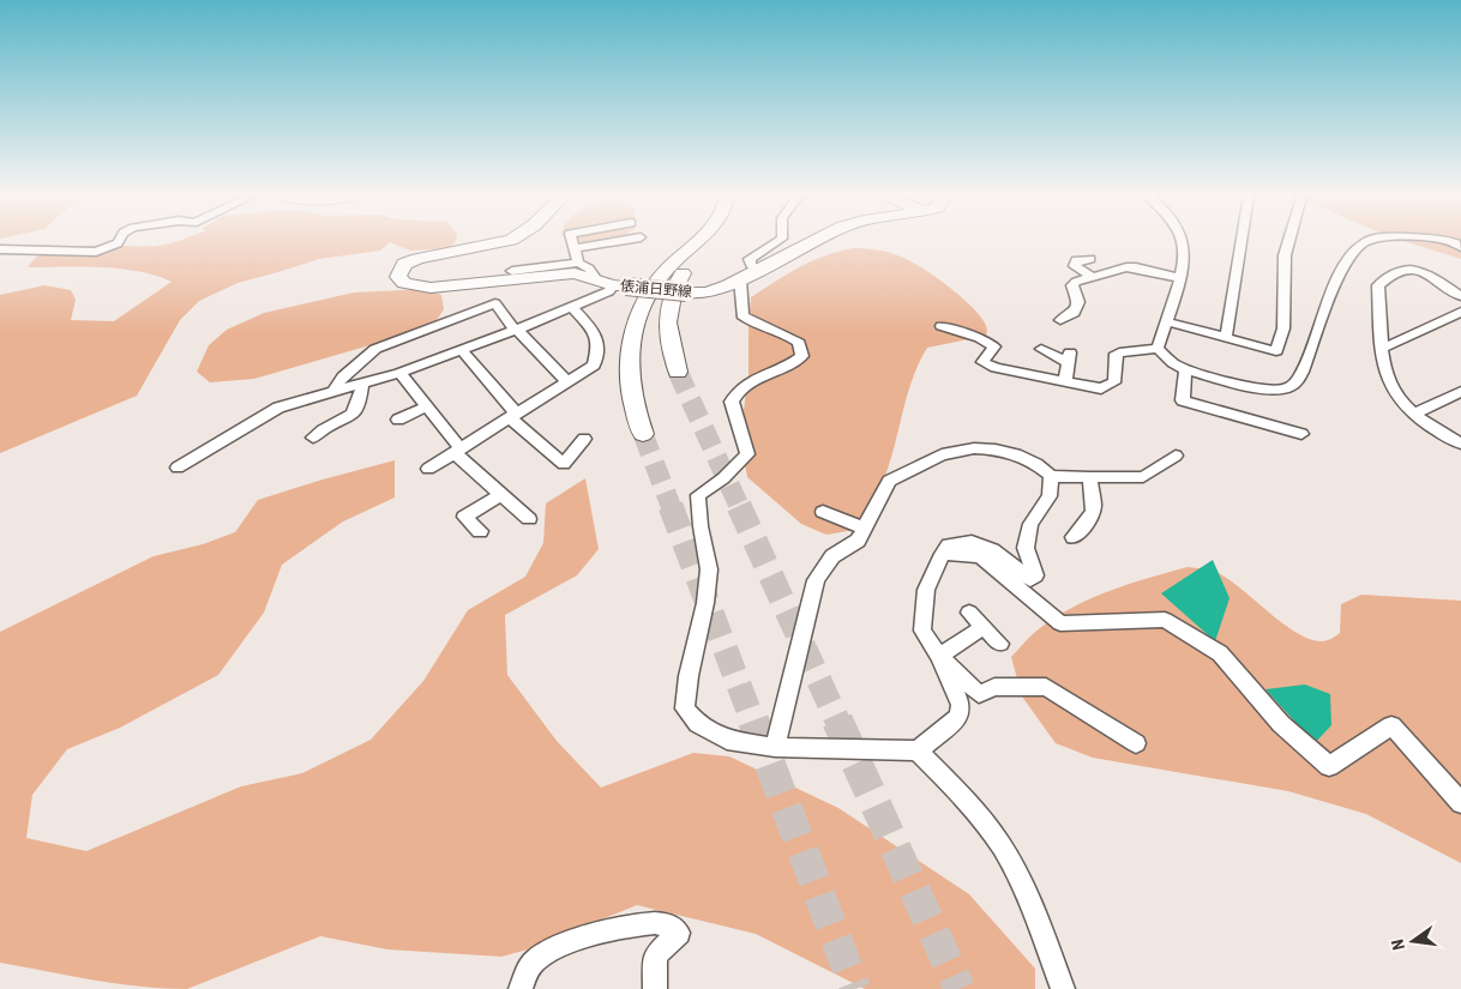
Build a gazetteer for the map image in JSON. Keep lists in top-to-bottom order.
{
  "streets": {
    "main road": ["俵浦日野線"]
  },
  "north": "left"
}
